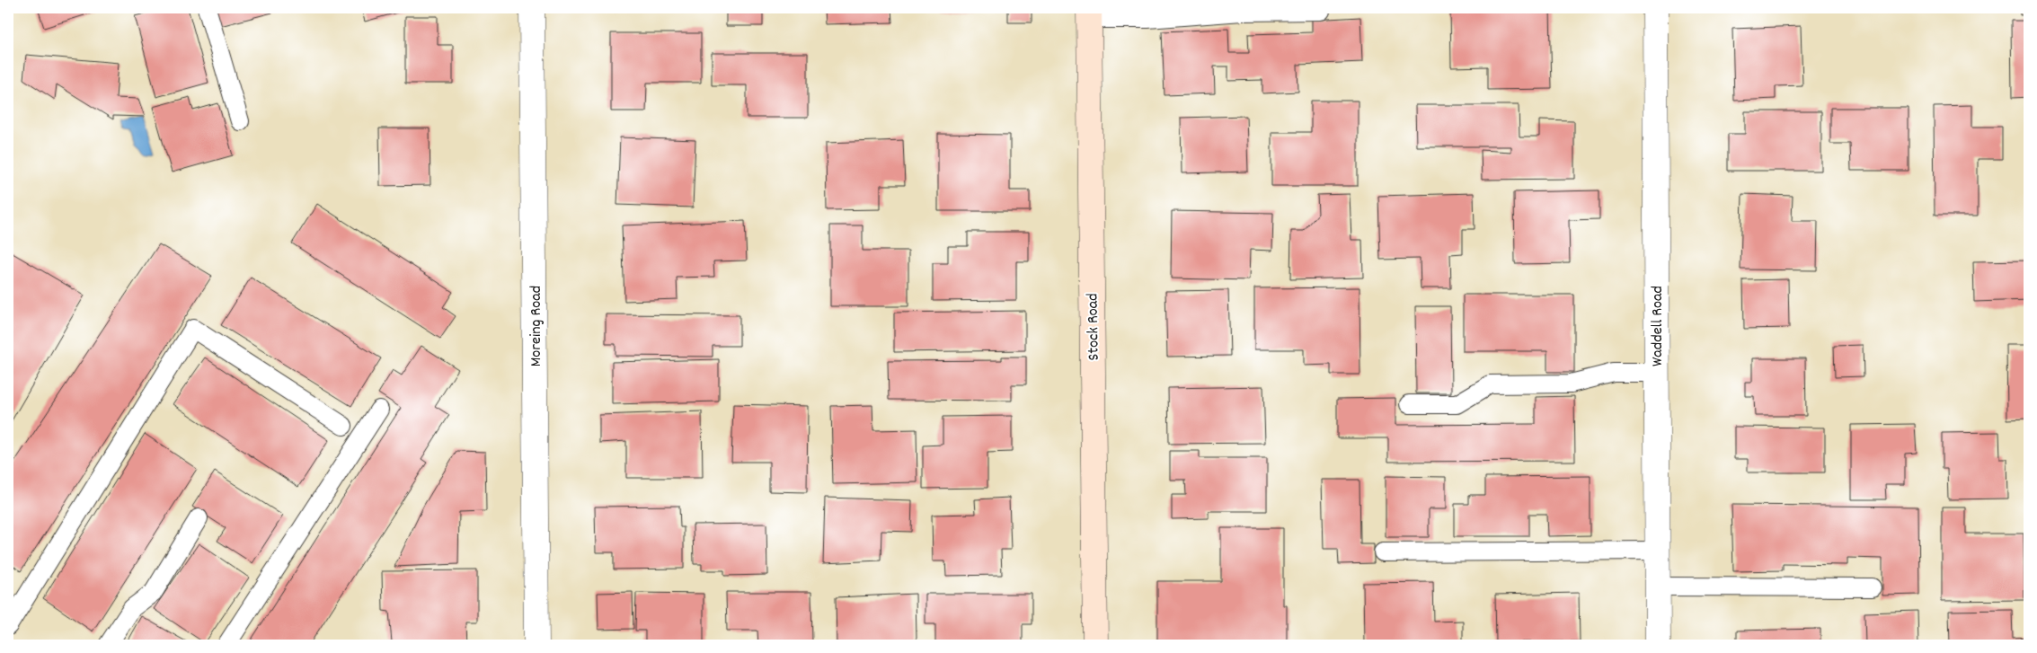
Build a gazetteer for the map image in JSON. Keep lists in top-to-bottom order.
{
  "streets": {
    "street": ["Moreing Road", "Waddell Road", "Stock Road"]
  }
}
